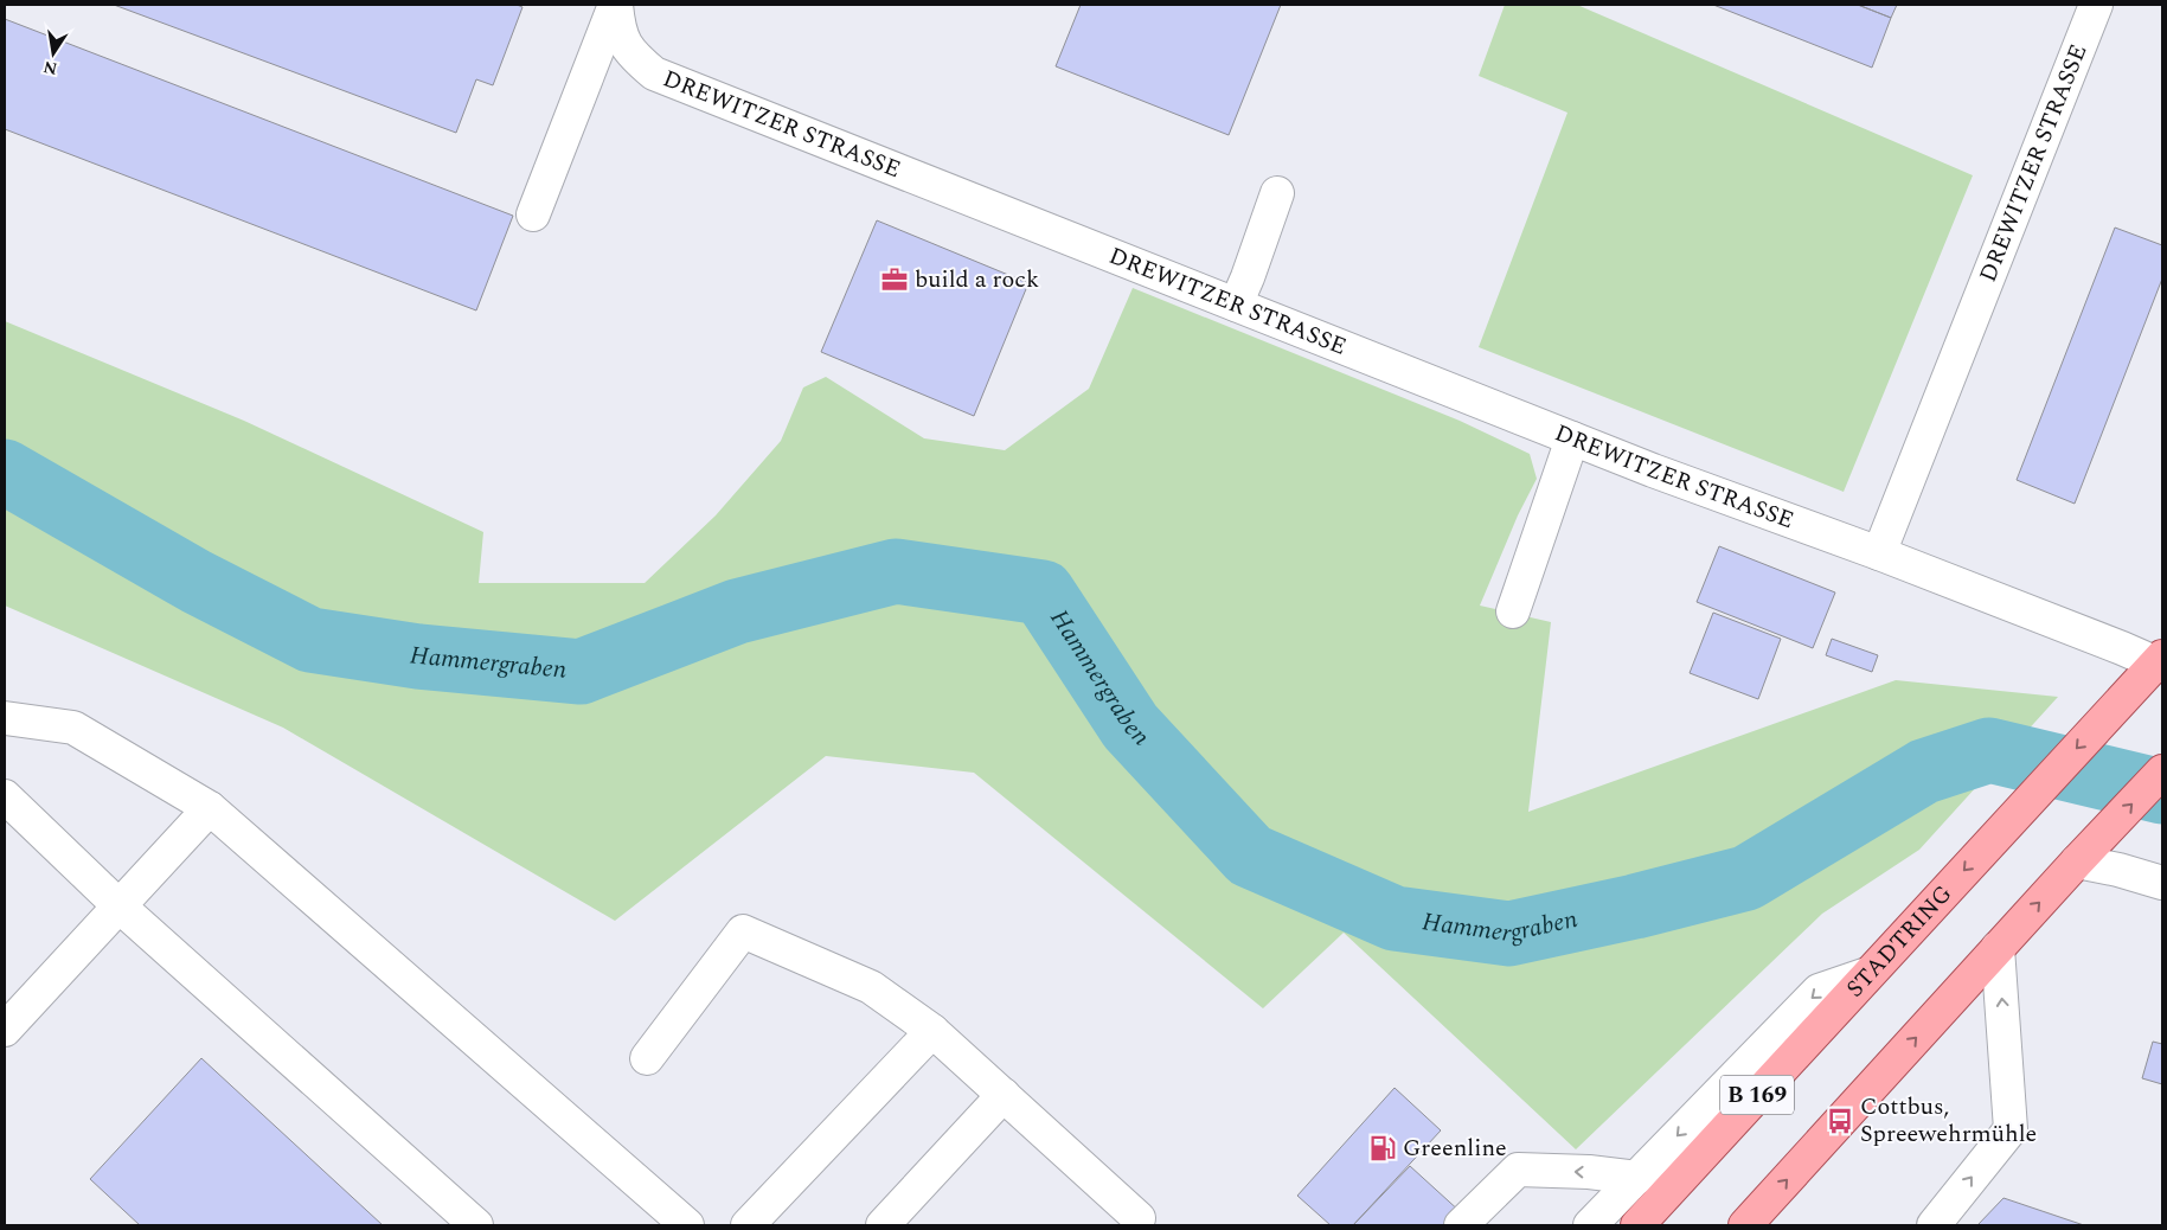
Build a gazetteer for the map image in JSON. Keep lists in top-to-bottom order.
{
  "streets": {
    "main road": ["STADTRING", "B 169"],
    "street": ["DREWITZER STRASSE"]
  },
  "crossings": [
    ["DREWITZER STRASSE", "STADTRING"]
  ],
  "water": ["Hammergraben"],
  "places": {
    "office": ["build a rock"],
    "bus stop": ["Cottbus, Spreewehrmühle"],
    "fuel station": ["Greenline"]
  },
  "north": "bottom"
}
